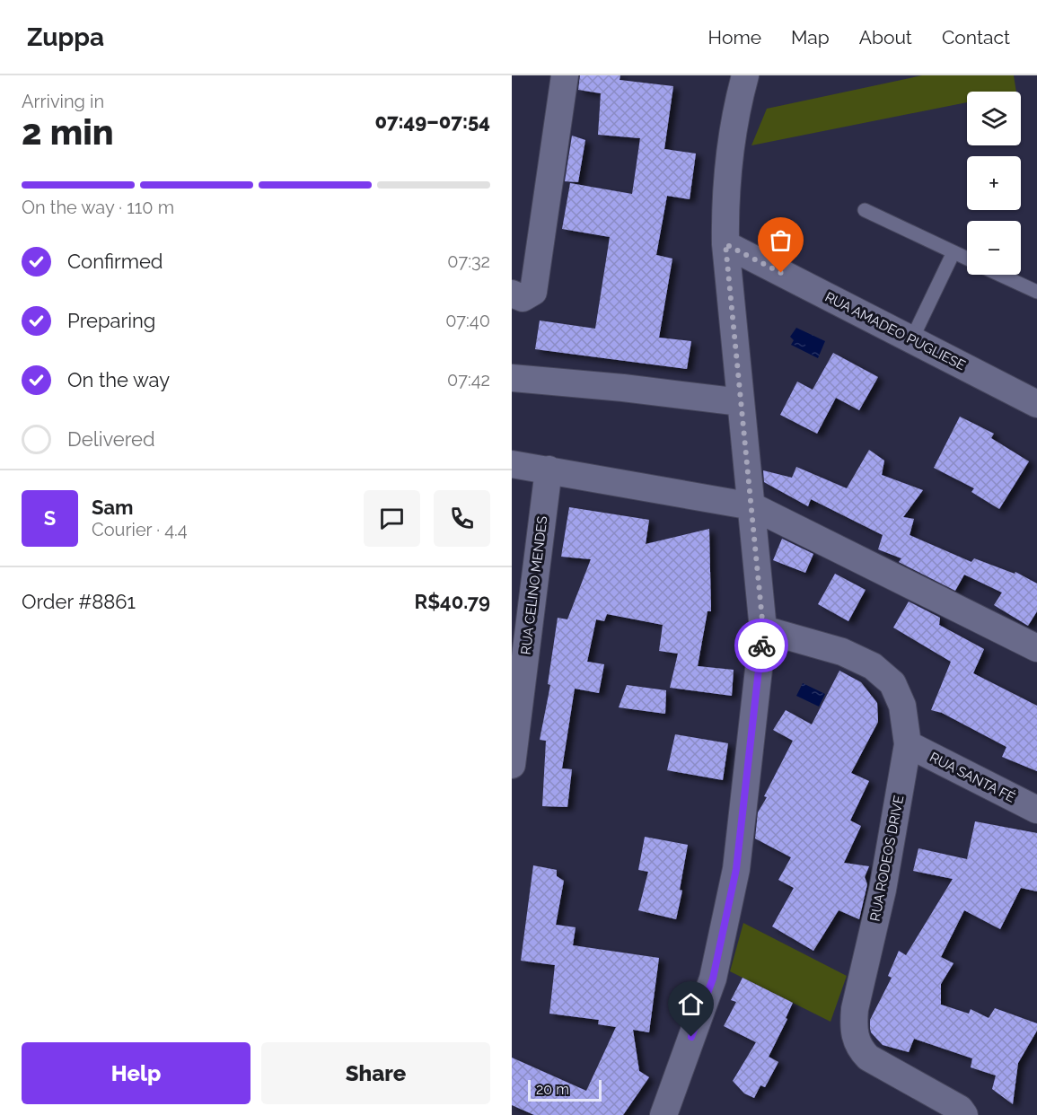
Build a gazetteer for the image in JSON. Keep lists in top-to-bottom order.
{
  "streets": {
    "street": [
      "RUA AMADEO PUGLIESE",
      "RUA CELINO MENDES",
      "RUA SANTA FÉ",
      "RUA RODEOS DRIVE"
    ]
  },
  "crossings": [
    ["RUA SANTA FÉ", "RUA RODEOS DRIVE"]
  ],
  "scale_bar": "20 m",
  "page": {
    "header": "Zuppa",
    "nav": [
      "Home",
      "Map",
      "About",
      "Contact"
    ],
    "heading": ["2 min", "Arriving in", "07:49–07:54"],
    "panel": [
      "Sam",
      "Courier · 4.4",
      "Order #8861",
      "R$40.79"
    ],
    "map_buttons": ["+", "−"],
    "bar": "On the way · 110 m",
    "list": [
      ["Confirmed", "07:32"],
      ["Preparing", "07:40"],
      ["On the way", "07:42"],
      "Delivered"
    ],
    "round": "S",
    "buttons": ["Help", "Share"],
    "scale": "20 m"
  }
}
